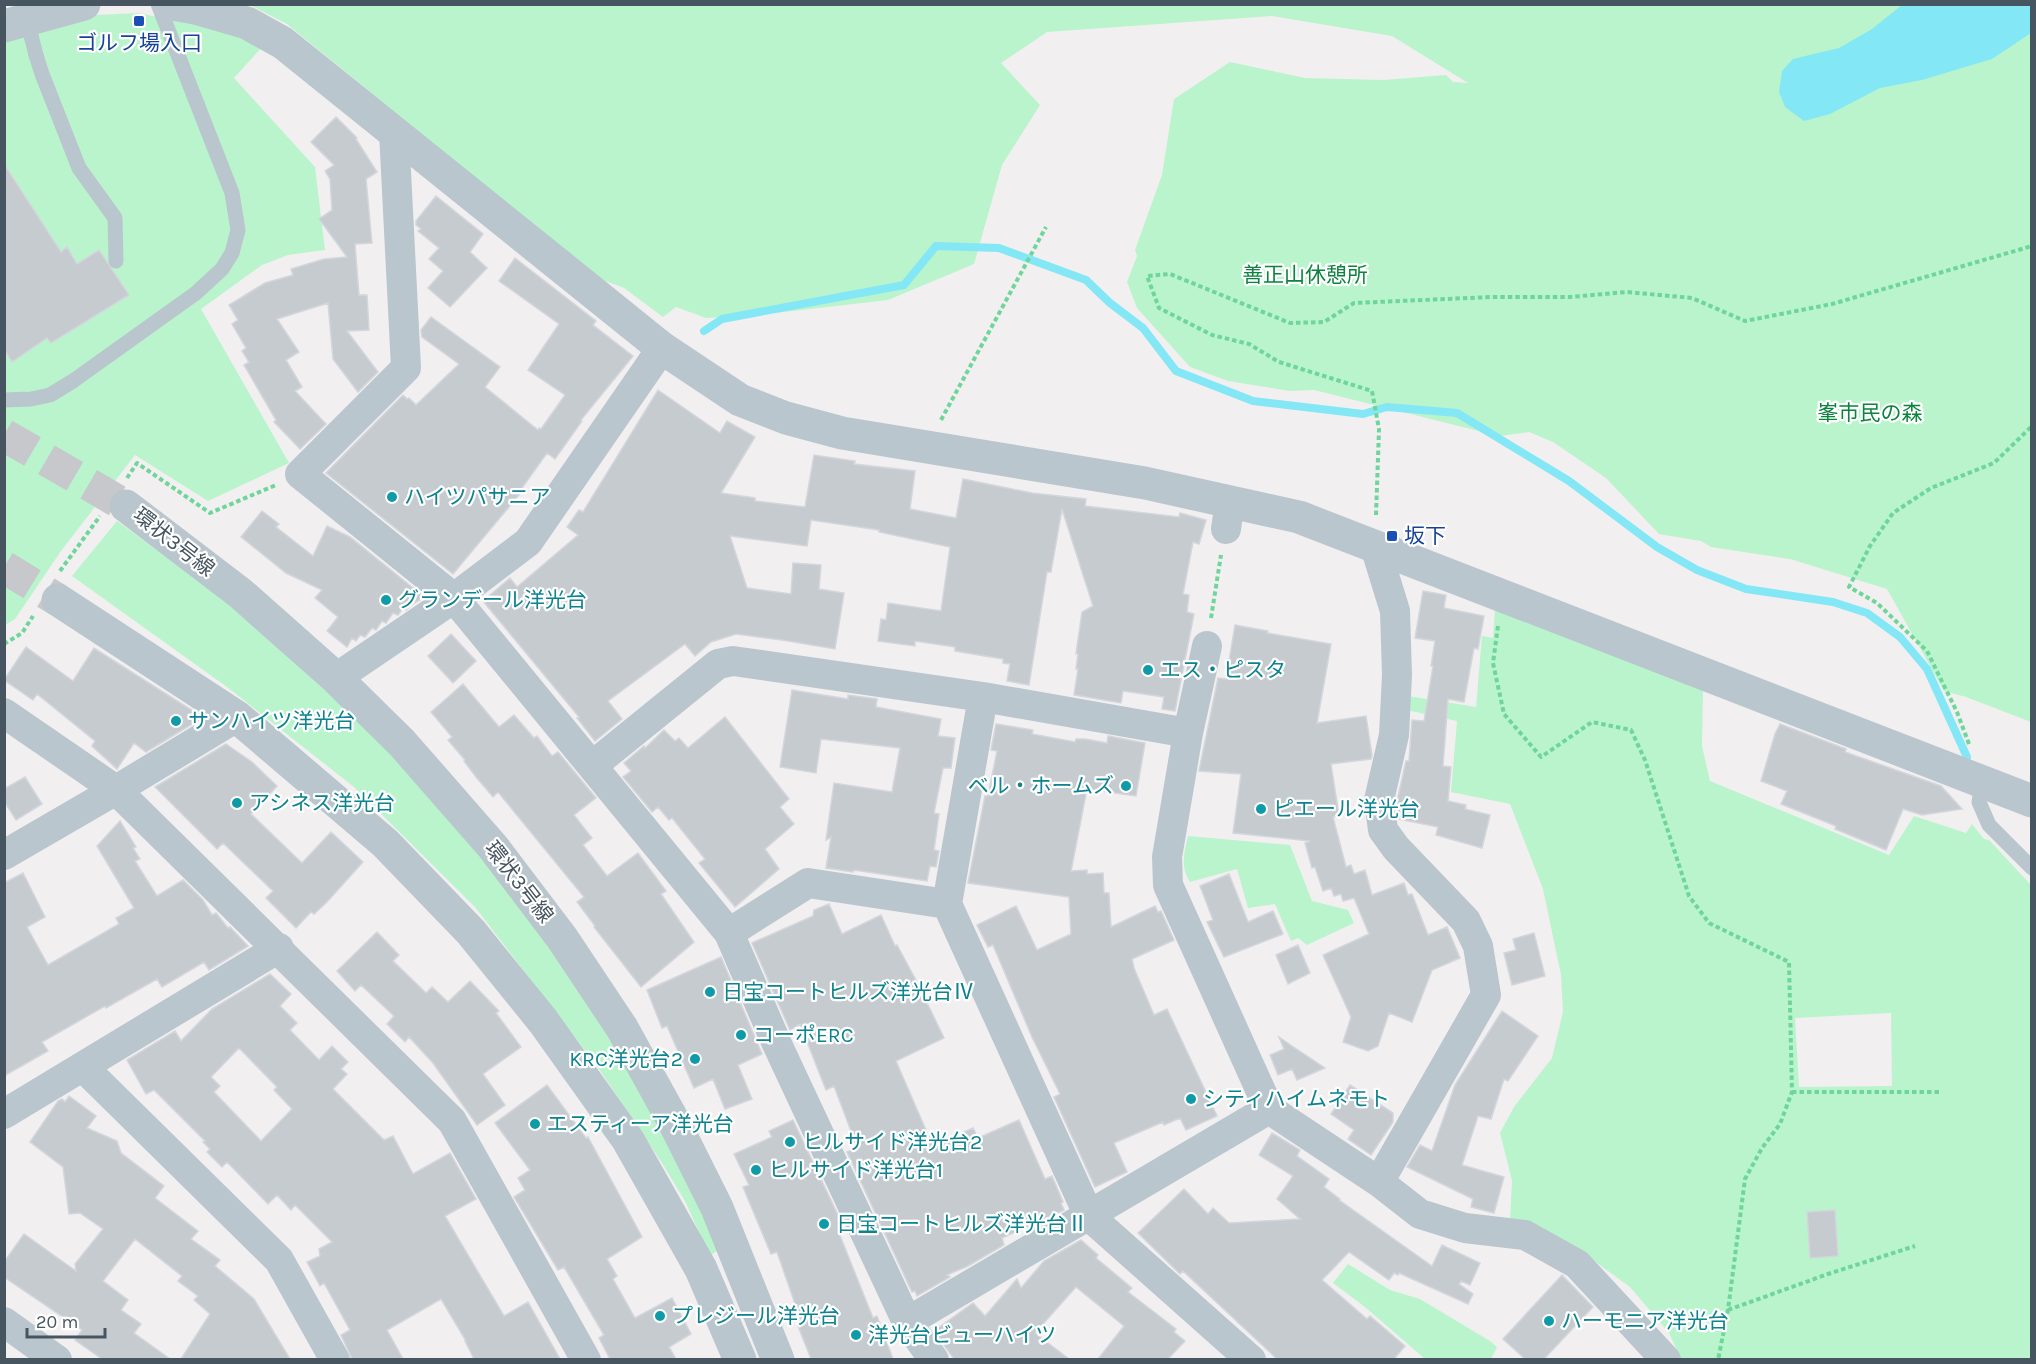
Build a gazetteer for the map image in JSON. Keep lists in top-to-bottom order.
{
  "streets": {
    "street": ["環状3号線"]
  },
  "parks": ["善正山休憩所", "峯市民の森"],
  "places": {
    "transit": ["ゴルフ場入口", "坂下"],
    "other": [
      "ハイツパサニア",
      "グランデール洋光台",
      "エス・ピスタ",
      "サンハイツ洋光台",
      "ベル・ホームズ",
      "アシネス洋光台",
      "ピエール洋光台",
      "日宝コートヒルズ洋光台Ⅳ",
      "コーポERC",
      "KRC洋光台2",
      "シティハイムネモト",
      "エスティーア洋光台",
      "ヒルサイド洋光台2",
      "ヒルサイド洋光台1",
      "日宝コートヒルズ洋光台Ⅱ",
      "プレジール洋光台",
      "ハーモニア洋光台",
      "洋光台ビューハイツ"
    ]
  },
  "scale_bar": "20 m"
}
